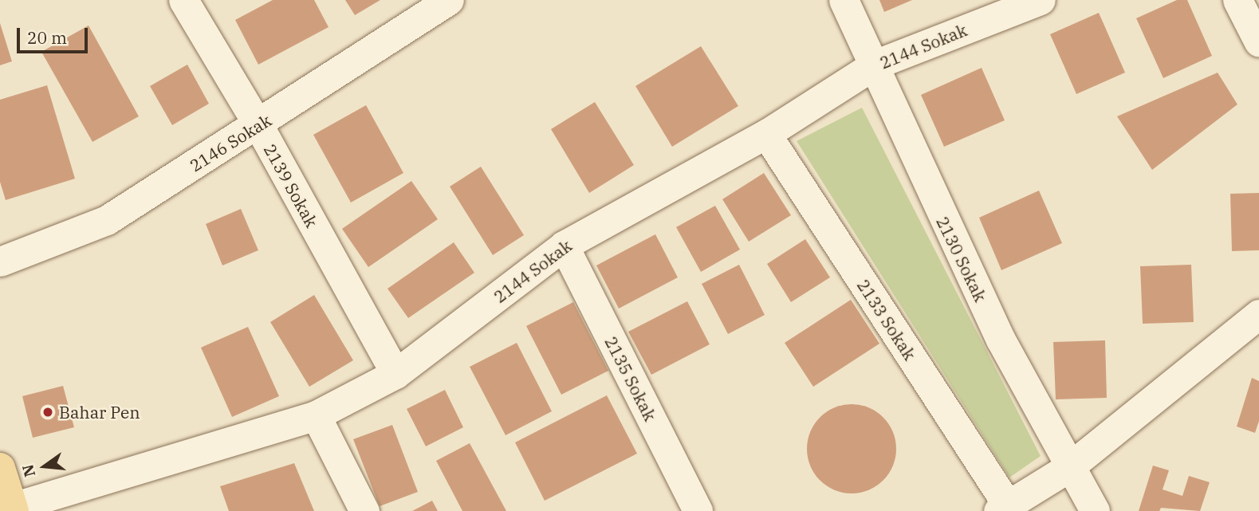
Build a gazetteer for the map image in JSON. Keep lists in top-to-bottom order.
{
  "streets": {
    "street": [
      "2144 Sokak",
      "2146 Sokak",
      "2139 Sokak",
      "2130 Sokak",
      "2133 Sokak",
      "2135 Sokak"
    ]
  },
  "crossings": [
    ["2144 Sokak", "2139 Sokak"],
    ["2144 Sokak", "2130 Sokak"],
    ["2144 Sokak", "2133 Sokak"],
    ["2144 Sokak", "2135 Sokak"],
    ["2146 Sokak", "2139 Sokak"]
  ],
  "places": ["Bahar Pen"],
  "scale_bar": "20 m",
  "north": "left"
}
